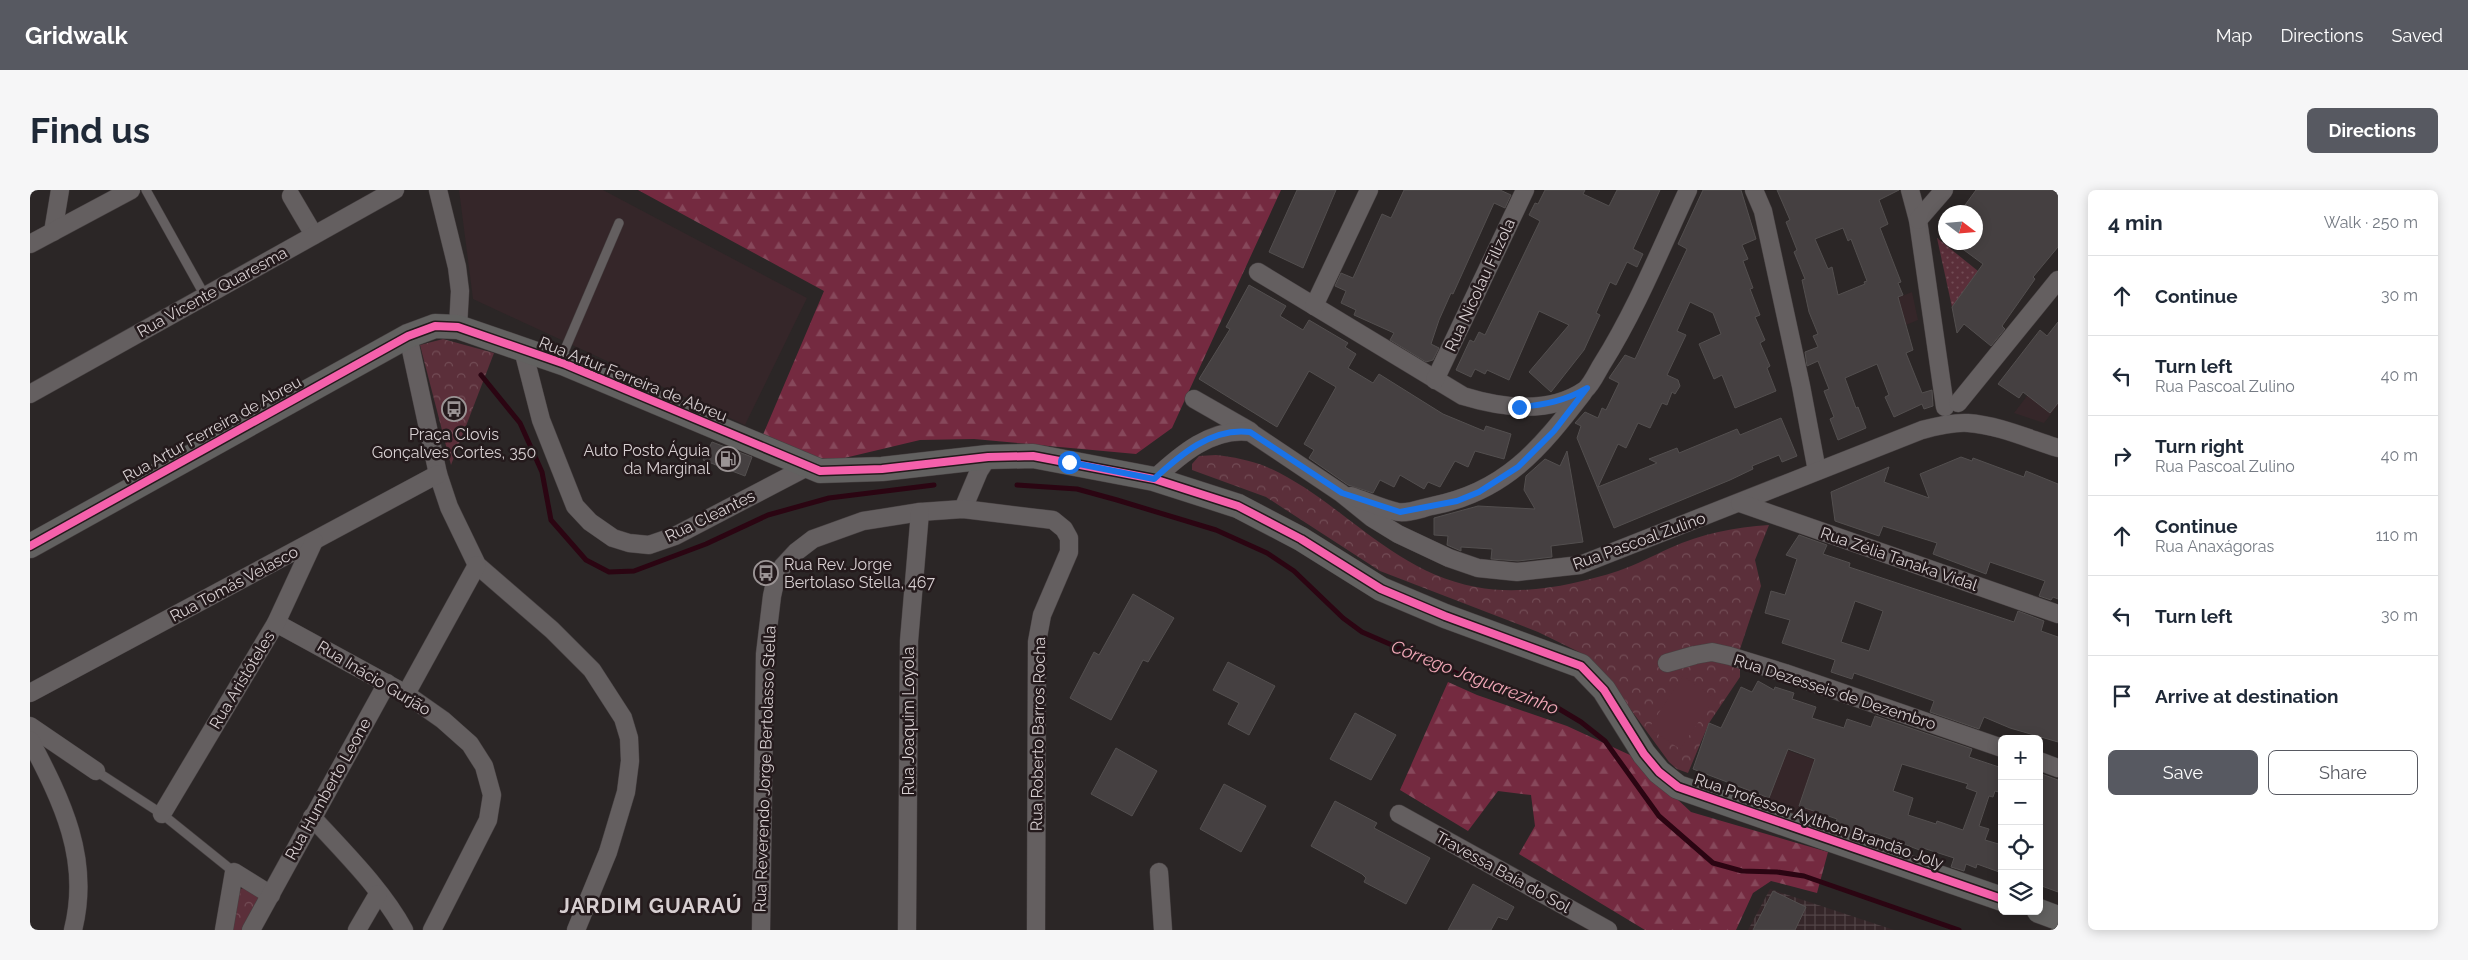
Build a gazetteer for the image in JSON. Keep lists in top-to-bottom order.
{
  "streets": {
    "street": [
      "Rua Nicolau Filizola",
      "Rua Vicente Quaresma",
      "Rua Artur Ferreira de Abreu",
      "Rua Cleantes",
      "Rua Pascoal Zulino",
      "Rua Zélia Tanaka Vidal",
      "Rua Tomás Velasco",
      "Rua Inácio Gurjão",
      "Rua Aristóteles",
      "Rua Dezesseis de Dezembro",
      "Rua Joaquim Loyola",
      "Rua Roberto Barros Rocha",
      "Rua Reverendo Jorge Bertolasso Stella",
      "Rua Humberto Leone",
      "Rua Professor Aylthon Brandão Joly",
      "Travessa Baía do Sol"
    ]
  },
  "crossings": [
    ["Rua Artur Ferreira de Abreu", "Rua Cleantes"],
    ["Rua Artur Ferreira de Abreu", "Rua Professor Aylthon Brandão Joly"],
    ["Rua Pascoal Zulino", "Rua Zélia Tanaka Vidal"],
    ["Rua Tomás Velasco", "Rua Aristóteles"],
    ["Rua Inácio Gurjão", "Rua Aristóteles"],
    ["Rua Inácio Gurjão", "Rua Humberto Leone"],
    ["Rua Joaquim Loyola", "Rua Reverendo Jorge Bertolasso Stella"],
    ["Rua Roberto Barros Rocha", "Rua Reverendo Jorge Bertolasso Stella"]
  ],
  "districts": ["JARDIM GUARAÚ"],
  "water": ["Córrego Jaguarezinho"],
  "places": {
    "bus stop": ["Praça Clovis Gonçalves Cortes, 350", "Rua Rev. Jorge Bertolaso Stella, 467"],
    "fuel station": ["Auto Posto Águia da Marginal"]
  },
  "north": "right",
  "page": {
    "header": "Gridwalk",
    "nav": ["Map", "Directions", "Saved"],
    "buttons": [
      "Directions",
      ["Save", "Share"]
    ],
    "title": "Find us",
    "heading": ["4 min", "Walk · 250 m"],
    "list": [
      ["Continue", "30 m"],
      ["Turn left", "Rua Pascoal Zulino", "40 m"],
      ["Turn right", "Rua Pascoal Zulino", "40 m"],
      ["Continue", "Rua Anaxágoras", "110 m"],
      ["Turn left", "30 m"],
      "Arrive at destination"
    ],
    "map_buttons": ["+", "−"]
  }
}
